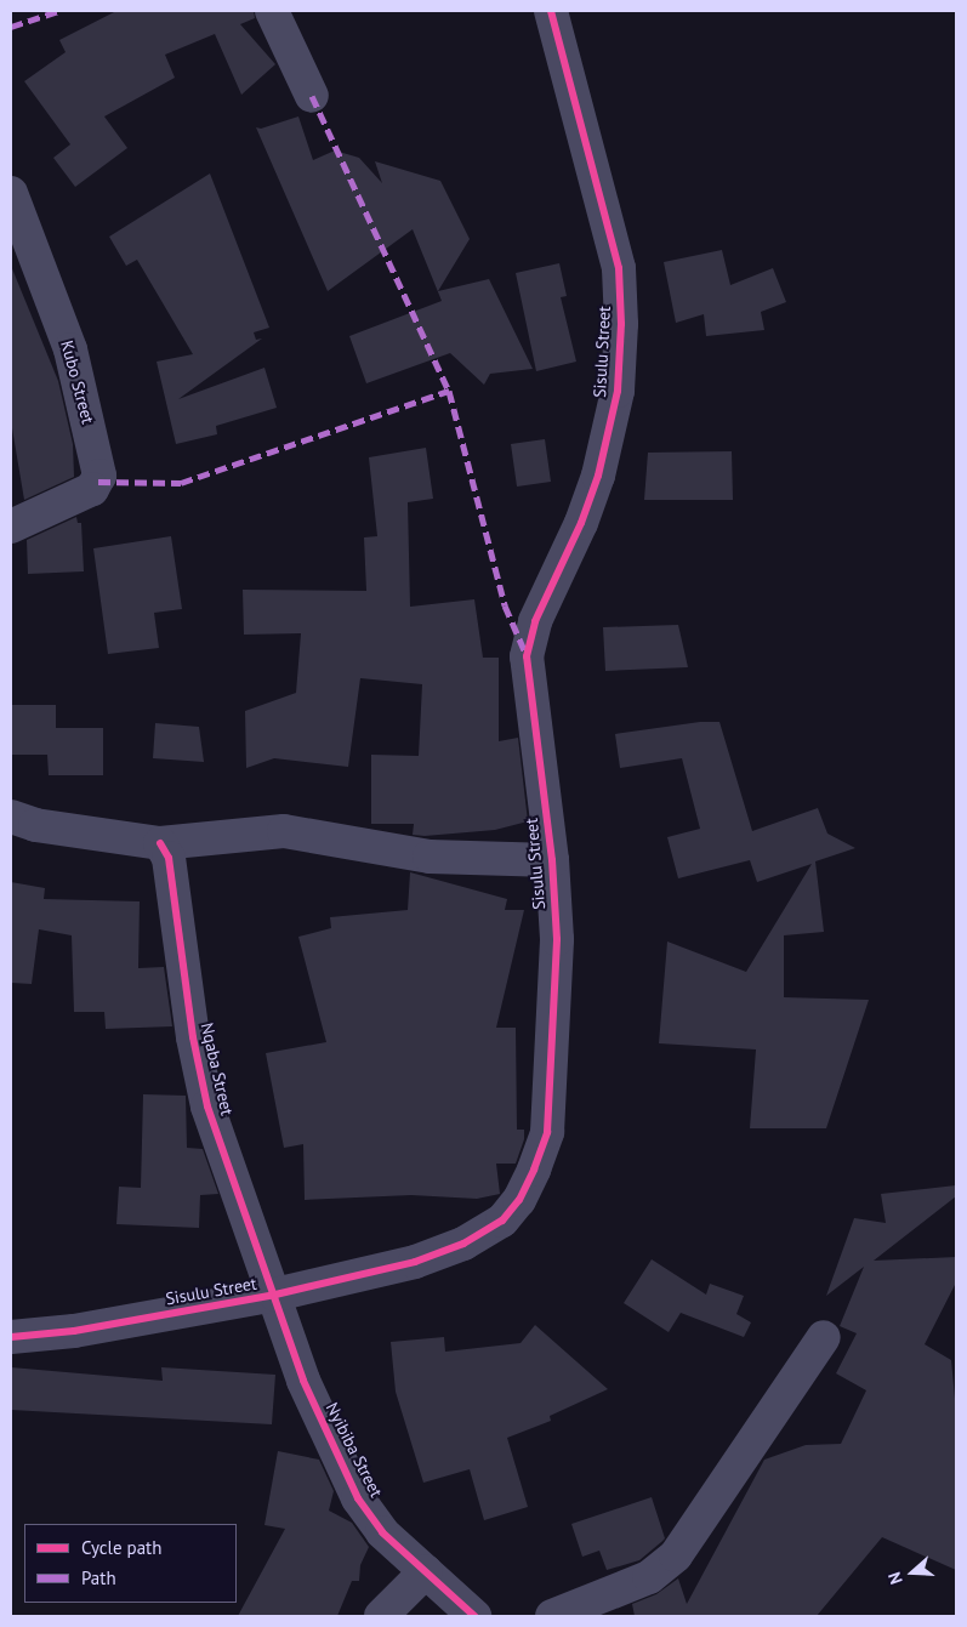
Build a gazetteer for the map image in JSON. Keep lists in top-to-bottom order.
{
  "streets": {
    "street": [
      "Sisulu Street",
      "Kubo Street",
      "Nqaba Street",
      "Nyibiba Street"
    ]
  },
  "crossings": [
    ["Sisulu Street", "Nqaba Street"],
    ["Sisulu Street", "Nyibiba Street"],
    ["Nqaba Street", "Nyibiba Street"]
  ],
  "legend": ["Cycle path", "Path"],
  "north": "left"
}
